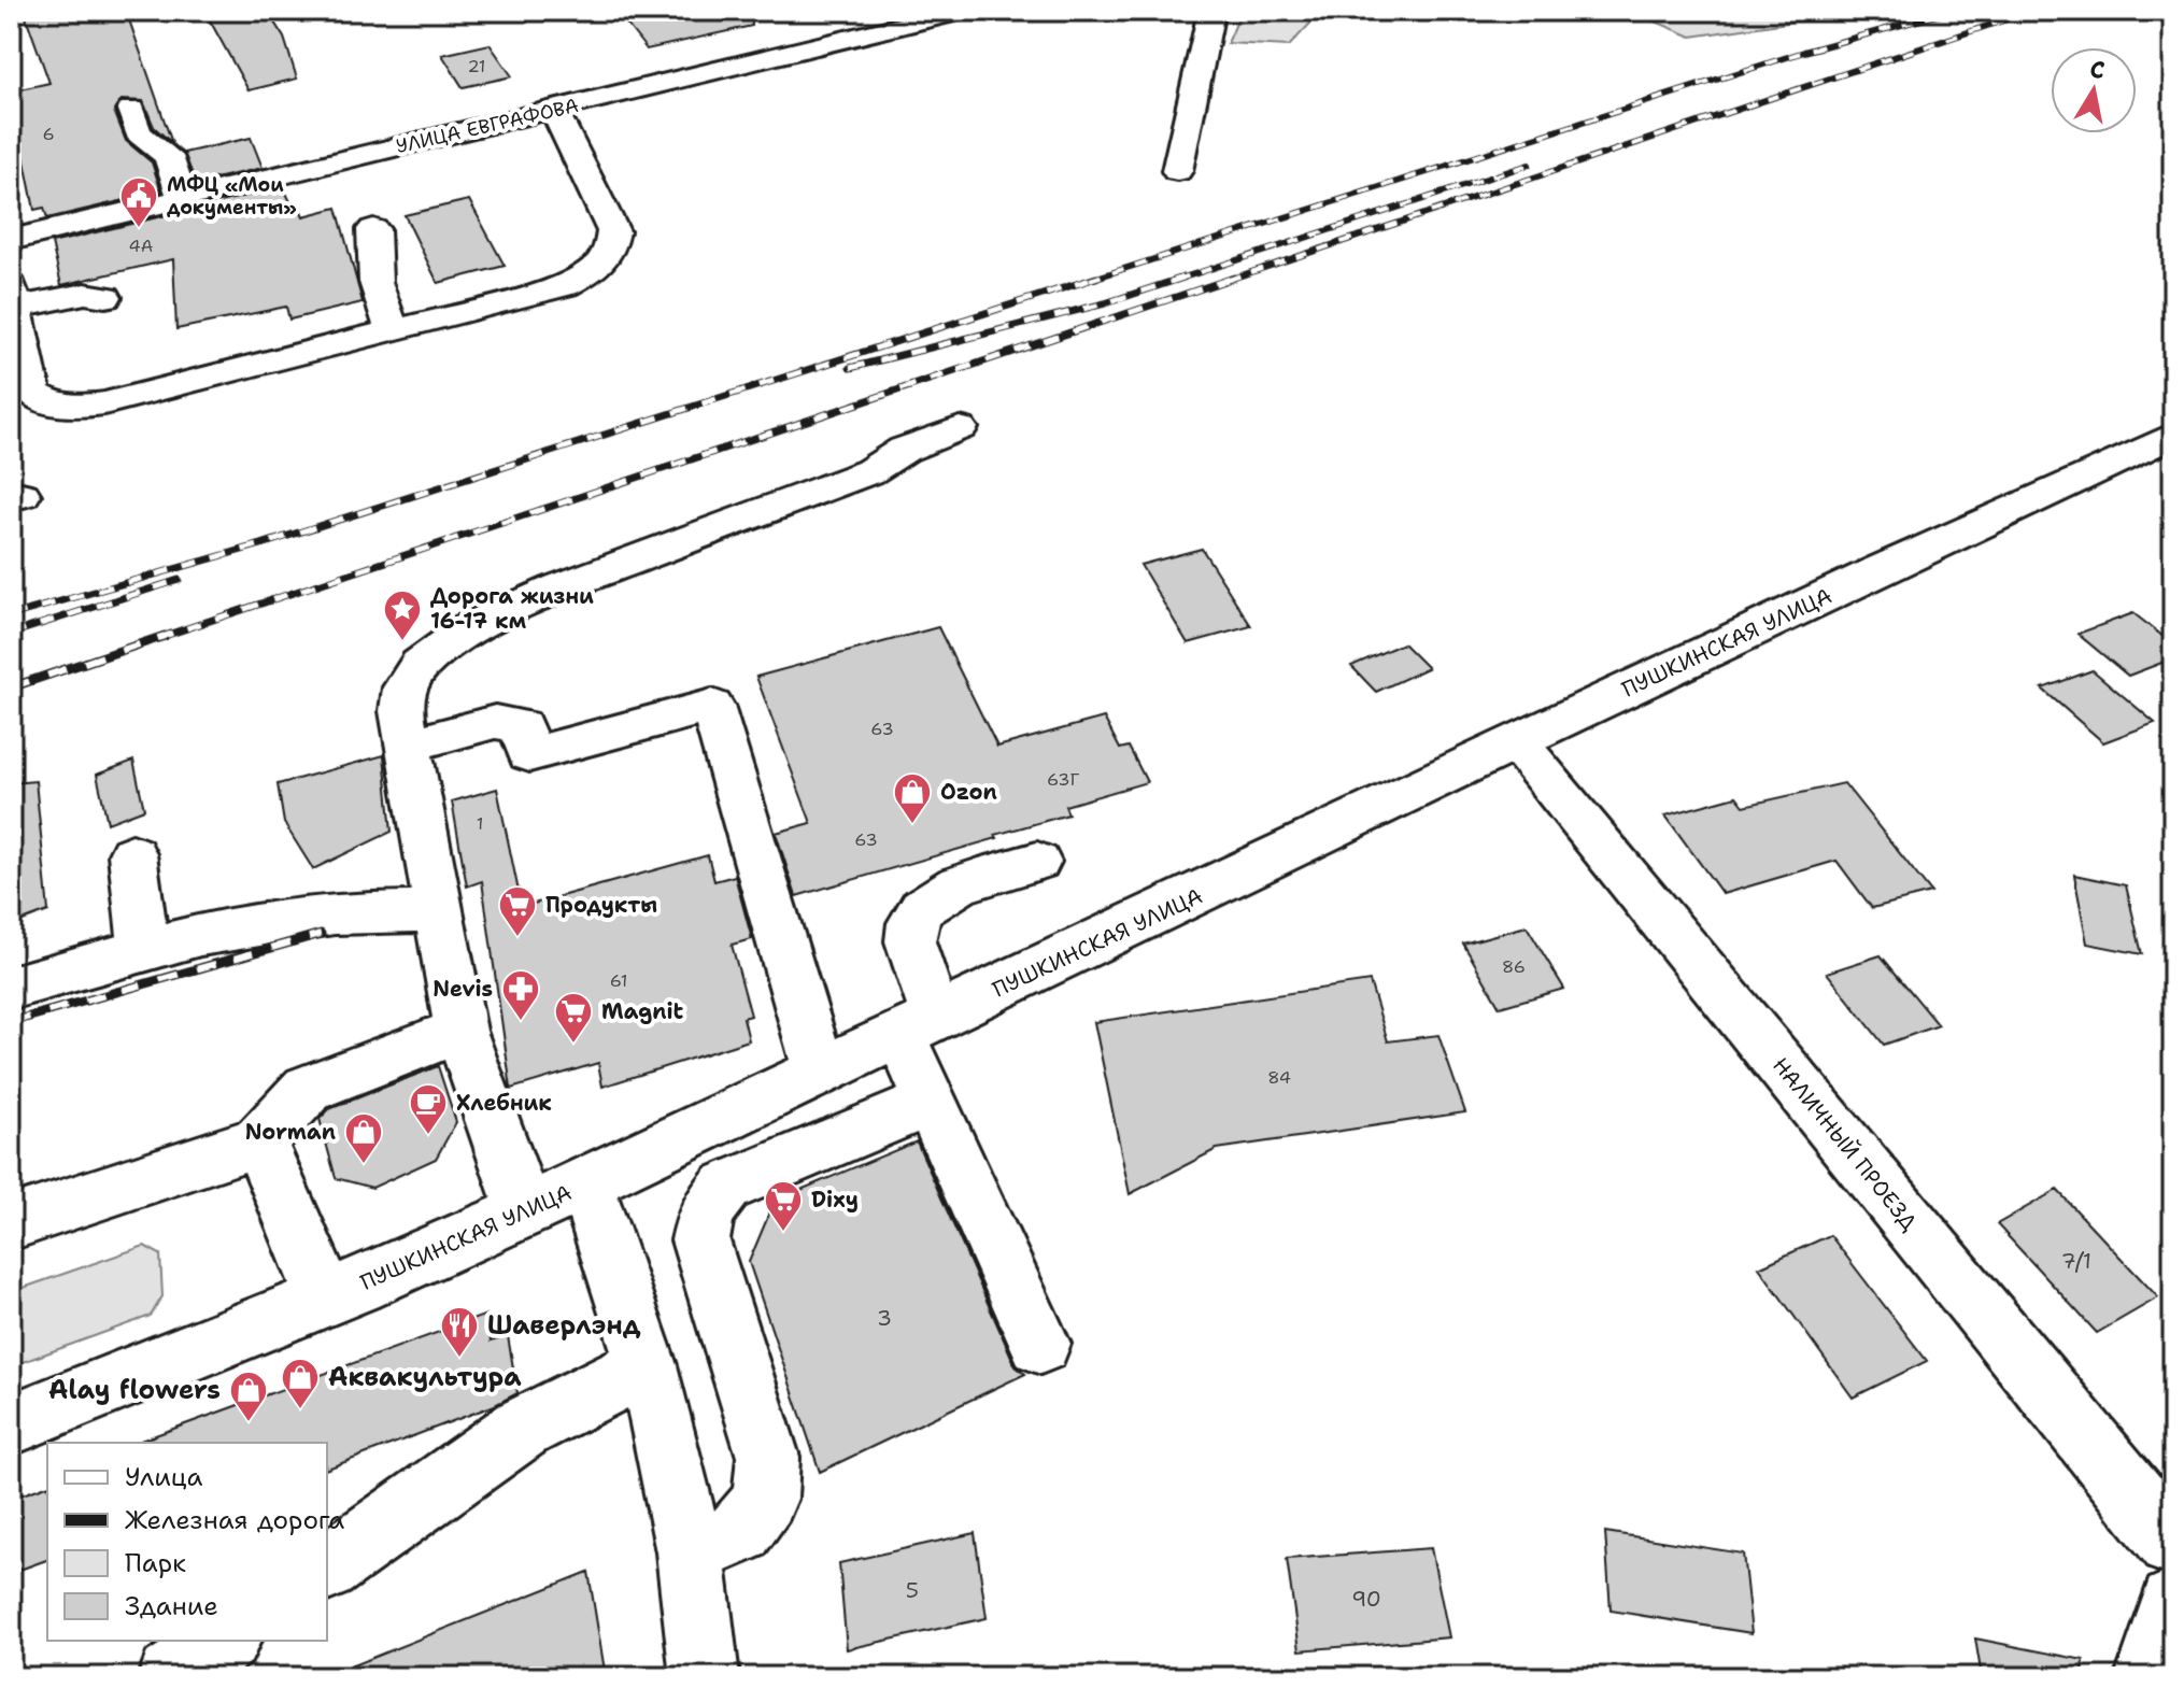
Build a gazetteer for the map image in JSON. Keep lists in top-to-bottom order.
{
  "streets": {
    "street": ["УЛИЦА ЕВГРАФОВА", "ПУШКИНСКАЯ УЛИЦА", "НАЛИЧНЫЙ ПРОЕЗД"]
  },
  "crossings": [
    ["ПУШКИНСКАЯ УЛИЦА", "НАЛИЧНЫЙ ПРОЕЗД"]
  ],
  "places": {
    "public building": ["МФЦ «Мои документы»"],
    "place": ["Дорога жизни 16-17 км"],
    "shop": [
      "Ozon",
      "Norman",
      "Аквакультура",
      "Alay flowers"
    ],
    "supermarket": ["Продукты", "Magnit", "Dixy"],
    "pharmacy": ["Nevis"],
    "cafe": ["Хлебник"],
    "restaurant": ["Шаверлэнд"]
  },
  "house_numbers": [
    "21",
    "6",
    "4А",
    "63",
    "63Г",
    "1",
    "63",
    "86",
    "61",
    "84",
    "7/1",
    "3",
    "5",
    "90"
  ],
  "legend": [
    "Улица",
    "Железная дорога",
    "Парк",
    "Здание"
  ],
  "north": "top"
}
